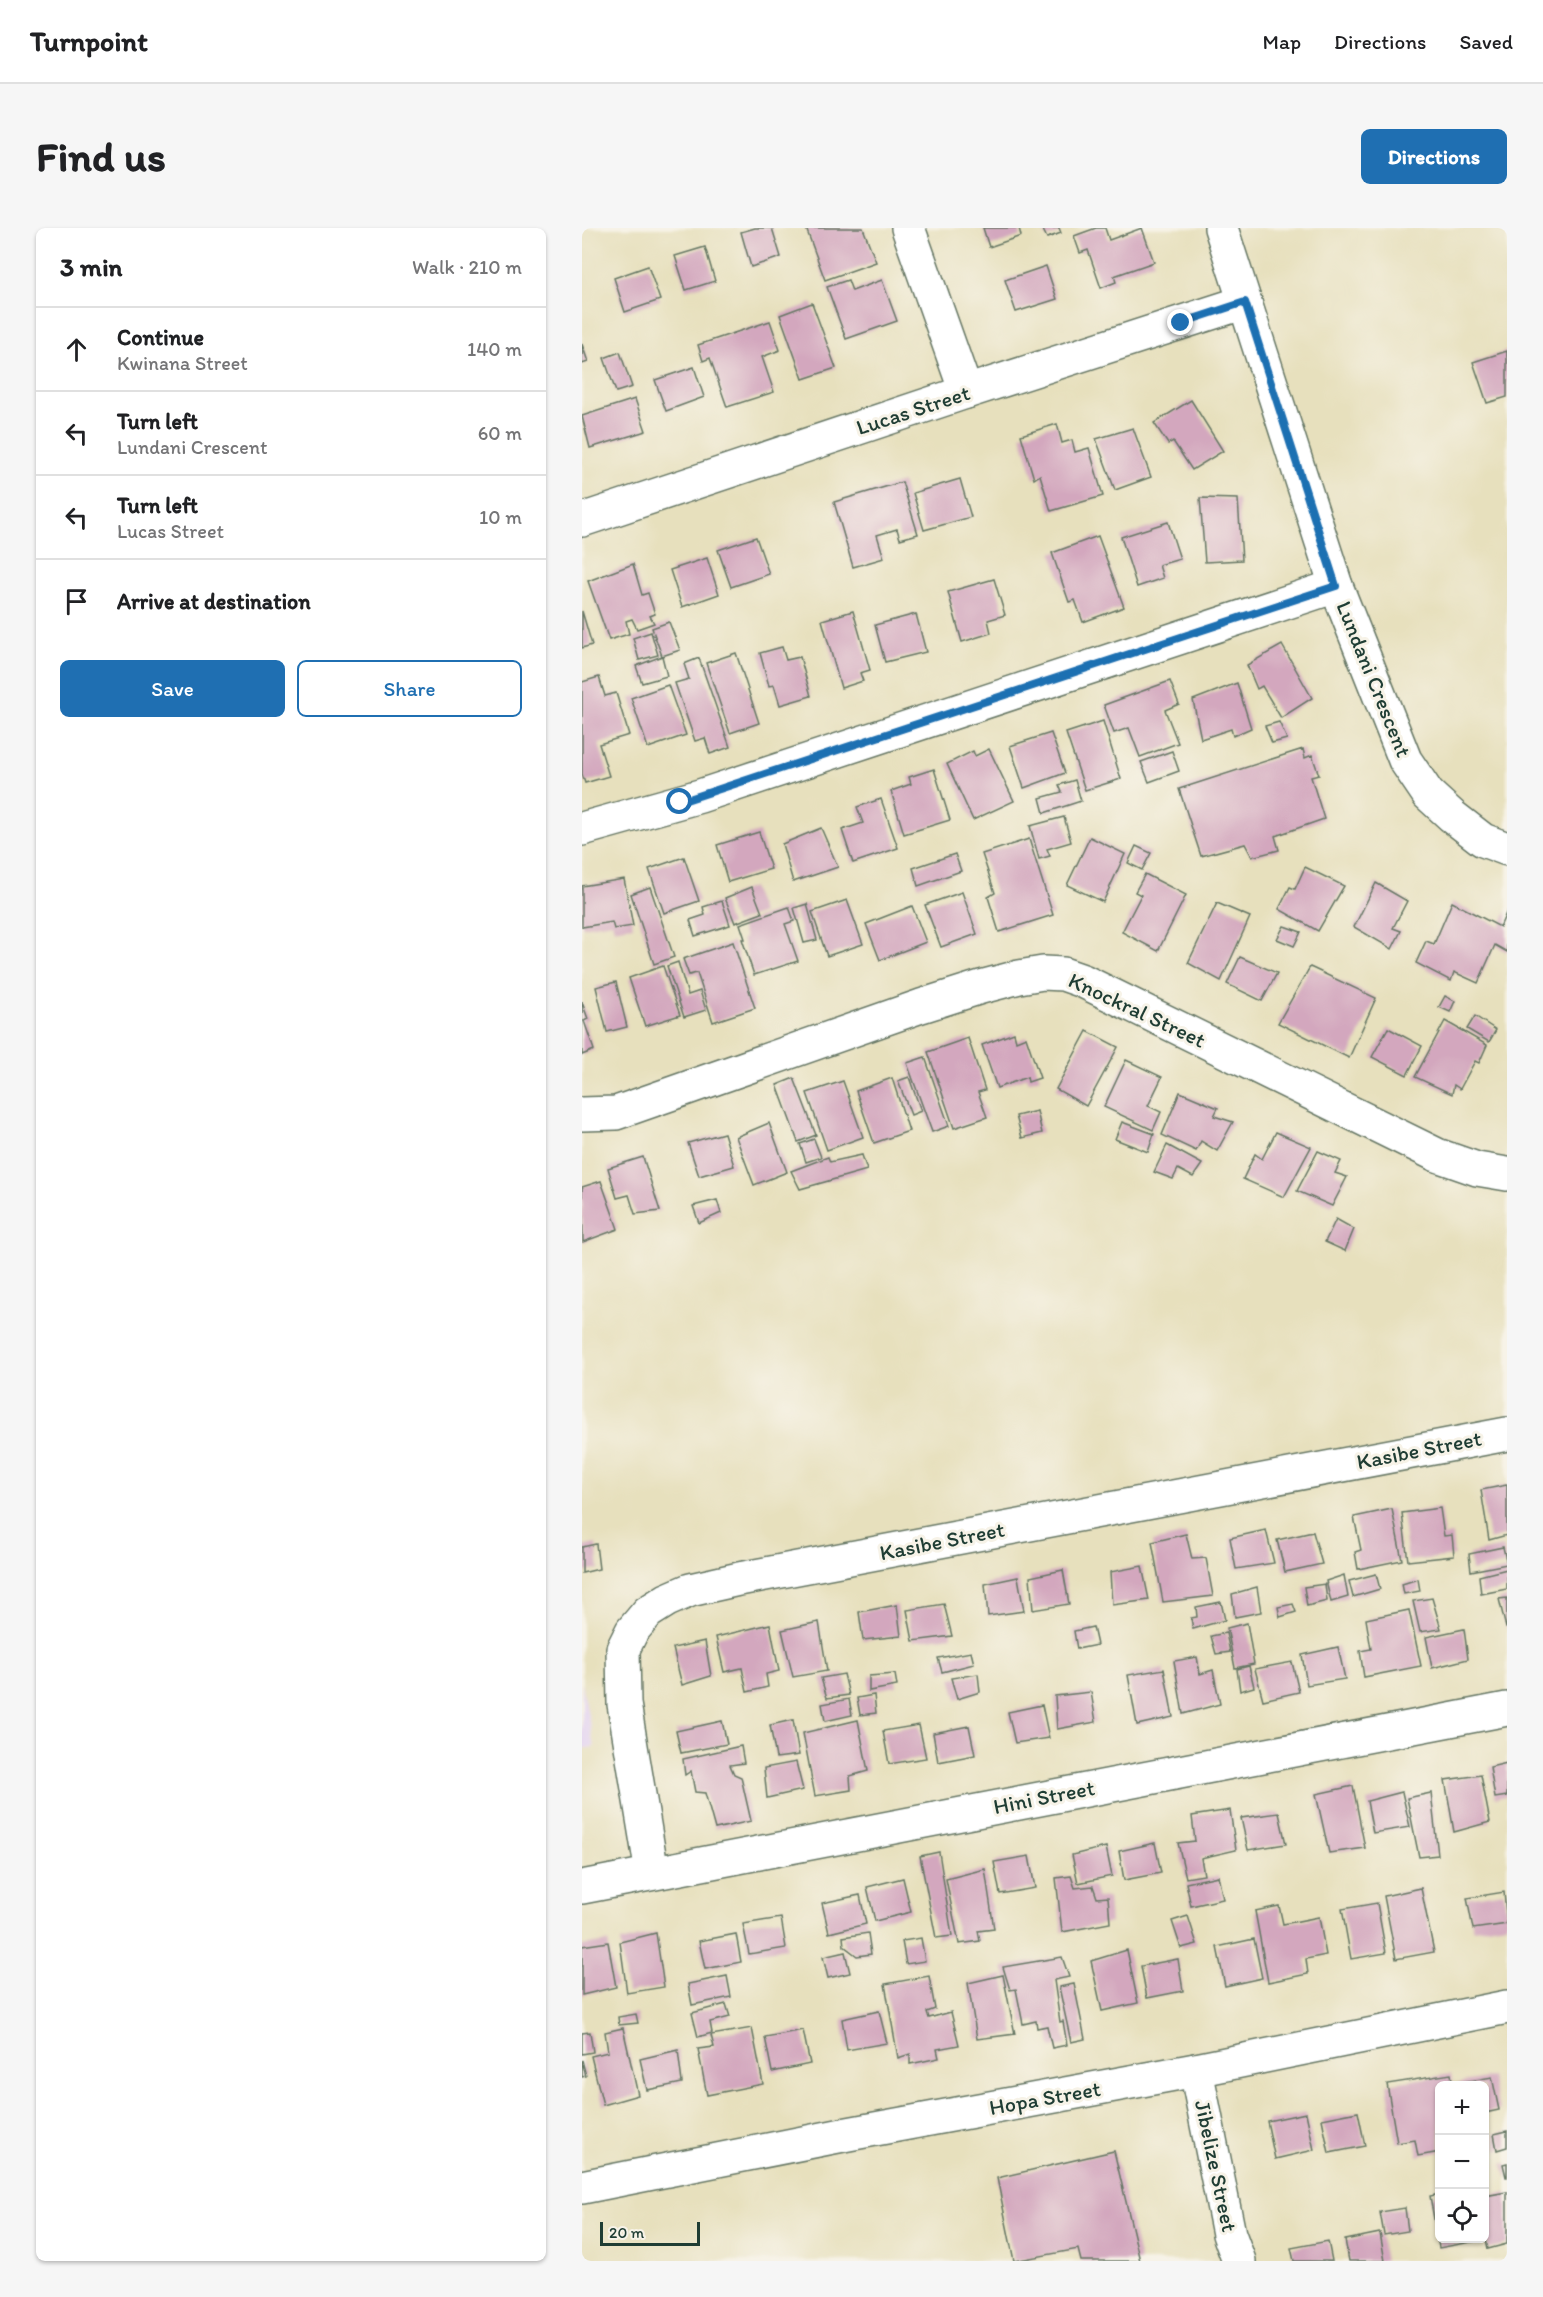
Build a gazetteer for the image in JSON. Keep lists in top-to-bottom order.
{
  "streets": {
    "street": [
      "Lucas Street",
      "Lundani Crescent",
      "Knockral Street",
      "Kasibe Street",
      "Hini Street",
      "Hopa Street",
      "Jibelize Street"
    ]
  },
  "crossings": [
    ["Lucas Street", "Lundani Crescent"],
    ["Kasibe Street", "Hini Street"],
    ["Hopa Street", "Jibelize Street"]
  ],
  "scale_bar": "20 m",
  "page": {
    "header": "Turnpoint",
    "nav": ["Map", "Directions", "Saved"],
    "buttons": [
      "Directions",
      ["Save", "Share"]
    ],
    "title": "Find us",
    "heading": ["3 min", "Walk · 210 m"],
    "list": [
      ["Continue", "Kwinana Street", "140 m"],
      ["Turn left", "Lundani Crescent", "60 m"],
      ["Turn left", "Lucas Street", "10 m"],
      "Arrive at destination"
    ],
    "map_buttons": ["+", "−"],
    "scale": "20 m"
  }
}
